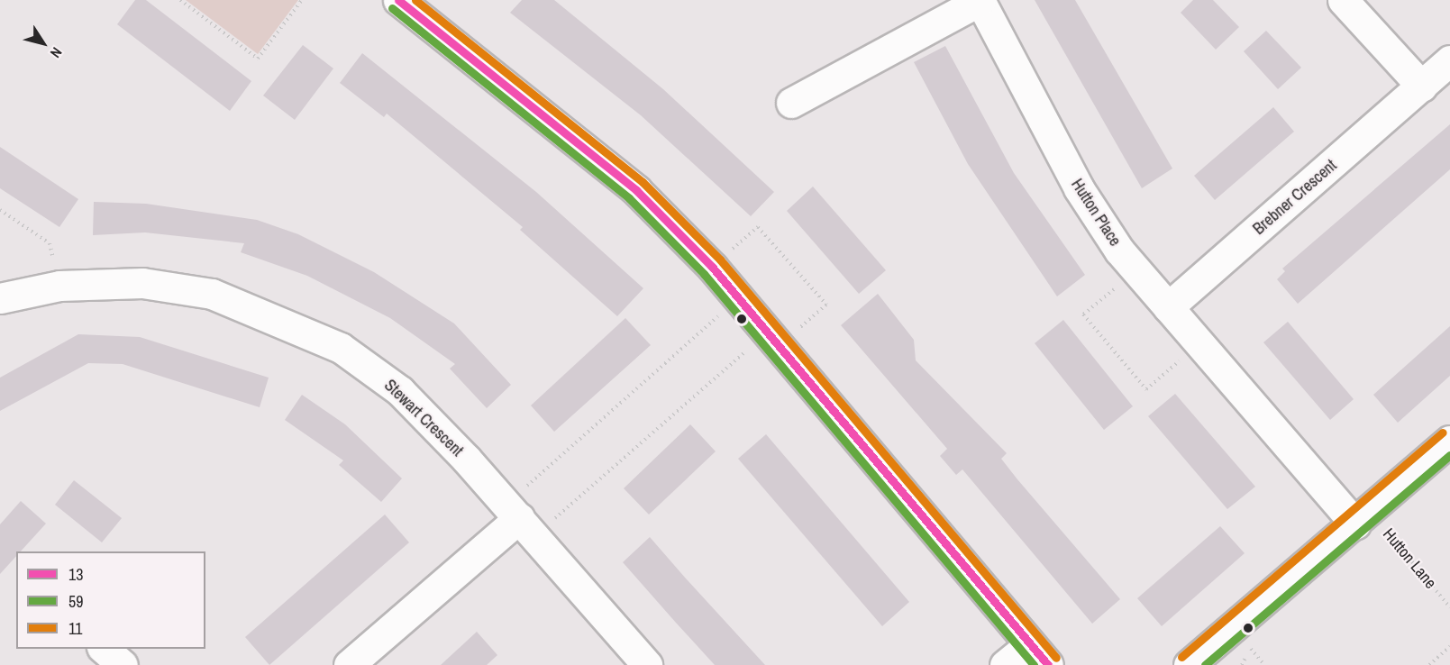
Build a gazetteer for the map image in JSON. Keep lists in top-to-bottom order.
{
  "streets": {
    "street": ["Brebner Crescent", "Hutton Place", "Stewart Crescent"],
    "path": ["Hutton Lane"]
  },
  "crossings": [
    ["Brebner Crescent", "Hutton Place"],
    ["Hutton Place", "Hutton Lane"]
  ],
  "lines": ["transit line 13", "transit line 11", "transit line 59"],
  "legend": ["13", "59", "11"],
  "north": "bottom right"
}
